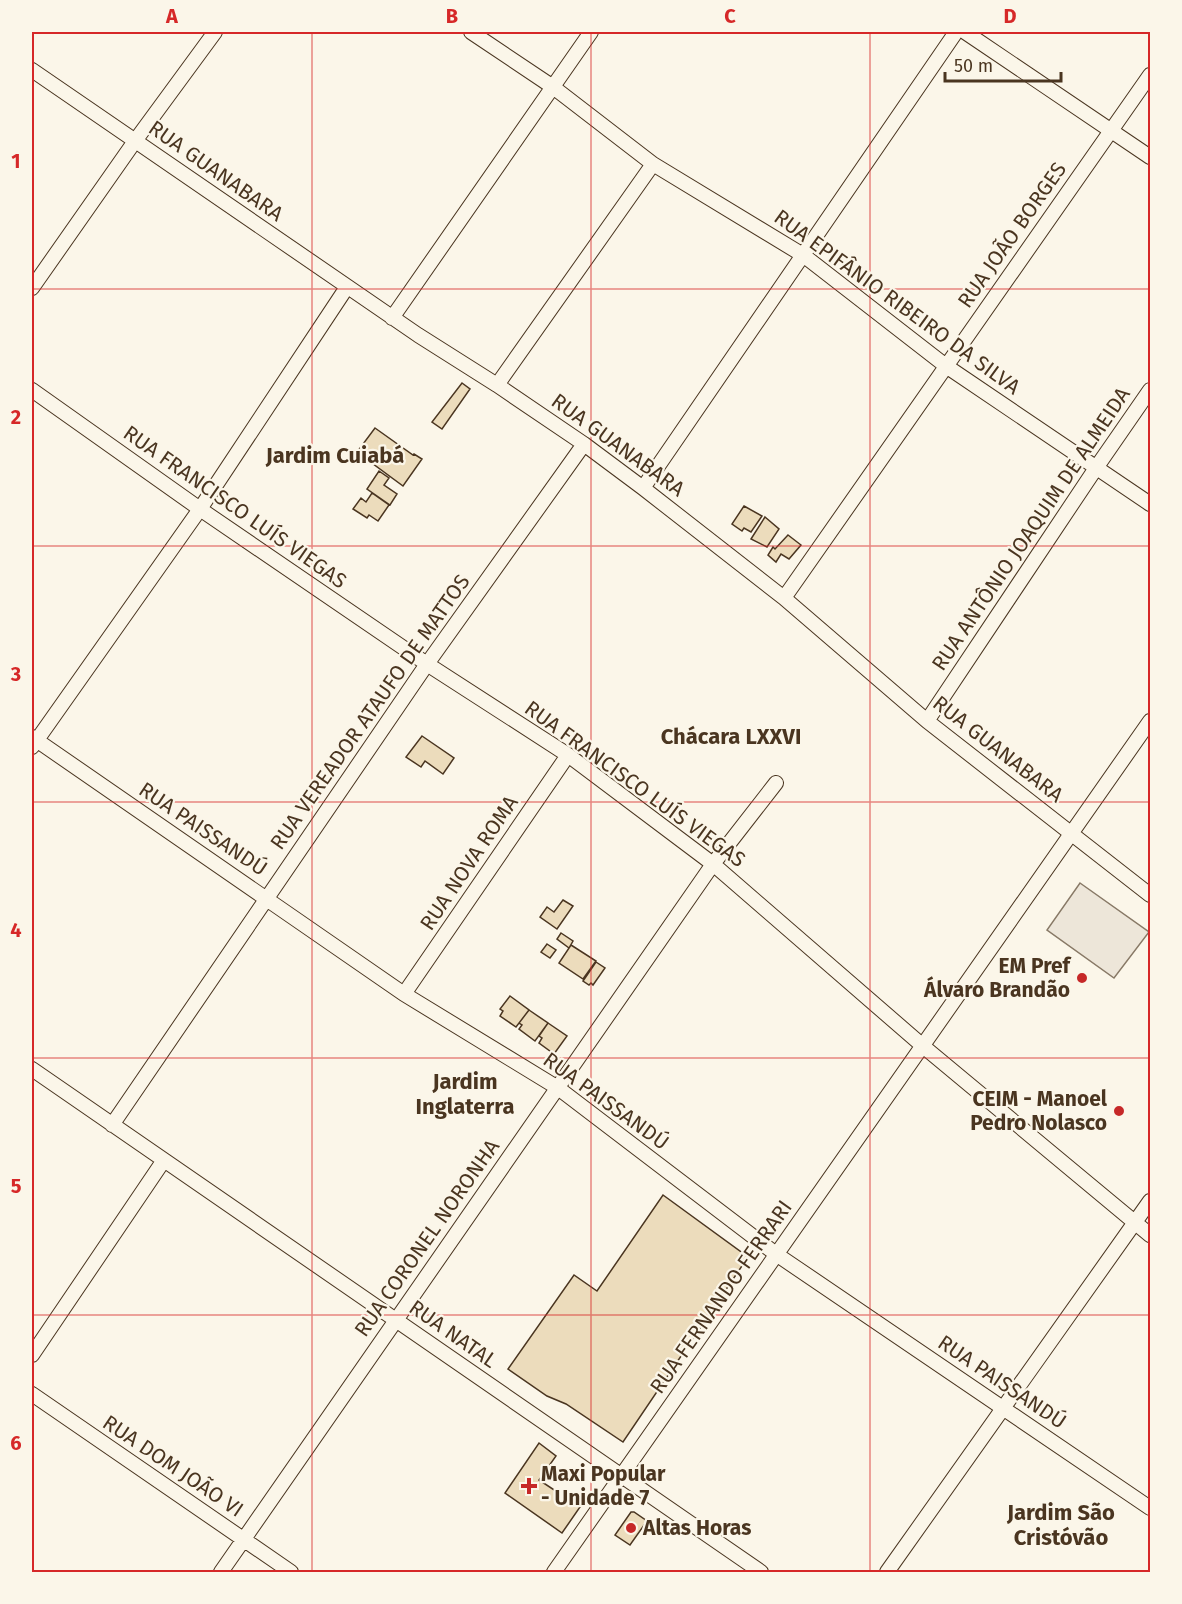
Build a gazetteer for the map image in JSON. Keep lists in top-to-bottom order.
{
  "streets": {
    "street": [
      "RUA GUANABARA",
      "RUA JOÃO BORGES",
      "RUA EPIFÂNIO RIBEIRO DA SILVA",
      "RUA FRANCISCO LUÍS VIEGAS",
      "RUA ANTÔNIO JOAQUIM DE ALMEIDA",
      "RUA VEREADOR ATAUFO DE MATTOS",
      "RUA PAISSANDÚ",
      "RUA NOVA ROMA",
      "RUA CORONEL NORONHA",
      "RUA FERNANDO FERRARI",
      "RUA NATAL",
      "RUA DOM JOÃO VI"
    ]
  },
  "crossings": [
    ["RUA GUANABARA", "RUA JOÃO BORGES"],
    ["RUA GUANABARA", "RUA ANTÔNIO JOAQUIM DE ALMEIDA"],
    ["RUA GUANABARA", "RUA VEREADOR ATAUFO DE MATTOS"],
    ["RUA GUANABARA", "RUA FERNANDO FERRARI"],
    ["RUA JOÃO BORGES", "RUA EPIFÂNIO RIBEIRO DA SILVA"],
    ["RUA EPIFÂNIO RIBEIRO DA SILVA", "RUA ANTÔNIO JOAQUIM DE ALMEIDA"],
    ["RUA FRANCISCO LUÍS VIEGAS", "RUA VEREADOR ATAUFO DE MATTOS"],
    ["RUA FRANCISCO LUÍS VIEGAS", "RUA NOVA ROMA"],
    ["RUA FRANCISCO LUÍS VIEGAS", "RUA CORONEL NORONHA"],
    ["RUA FRANCISCO LUÍS VIEGAS", "RUA FERNANDO FERRARI"],
    ["RUA VEREADOR ATAUFO DE MATTOS", "RUA PAISSANDÚ"],
    ["RUA VEREADOR ATAUFO DE MATTOS", "RUA NATAL"],
    ["RUA PAISSANDÚ", "RUA NOVA ROMA"],
    ["RUA PAISSANDÚ", "RUA CORONEL NORONHA"],
    ["RUA PAISSANDÚ", "RUA FERNANDO FERRARI"],
    ["RUA CORONEL NORONHA", "RUA NATAL"],
    ["RUA CORONEL NORONHA", "RUA DOM JOÃO VI"],
    ["RUA FERNANDO FERRARI", "RUA NATAL"]
  ],
  "districts": [
    "Jardim Cuiabá",
    "Chácara LXXVI",
    "Jardim Inglaterra",
    "Jardim São Cristóvão"
  ],
  "places": {
    "other": ["EM Pref Álvaro Brandão", "CEIM - Manoel Pedro Nolasco", "Altas Horas"],
    "health": ["Maxi Popular - Unidade 7"]
  },
  "scale_bar": "50 m",
  "grid": {
    "columns": [
      "A",
      "B",
      "C",
      "D"
    ],
    "rows": [
      "1",
      "2",
      "3",
      "4",
      "5",
      "6"
    ]
  }
}
